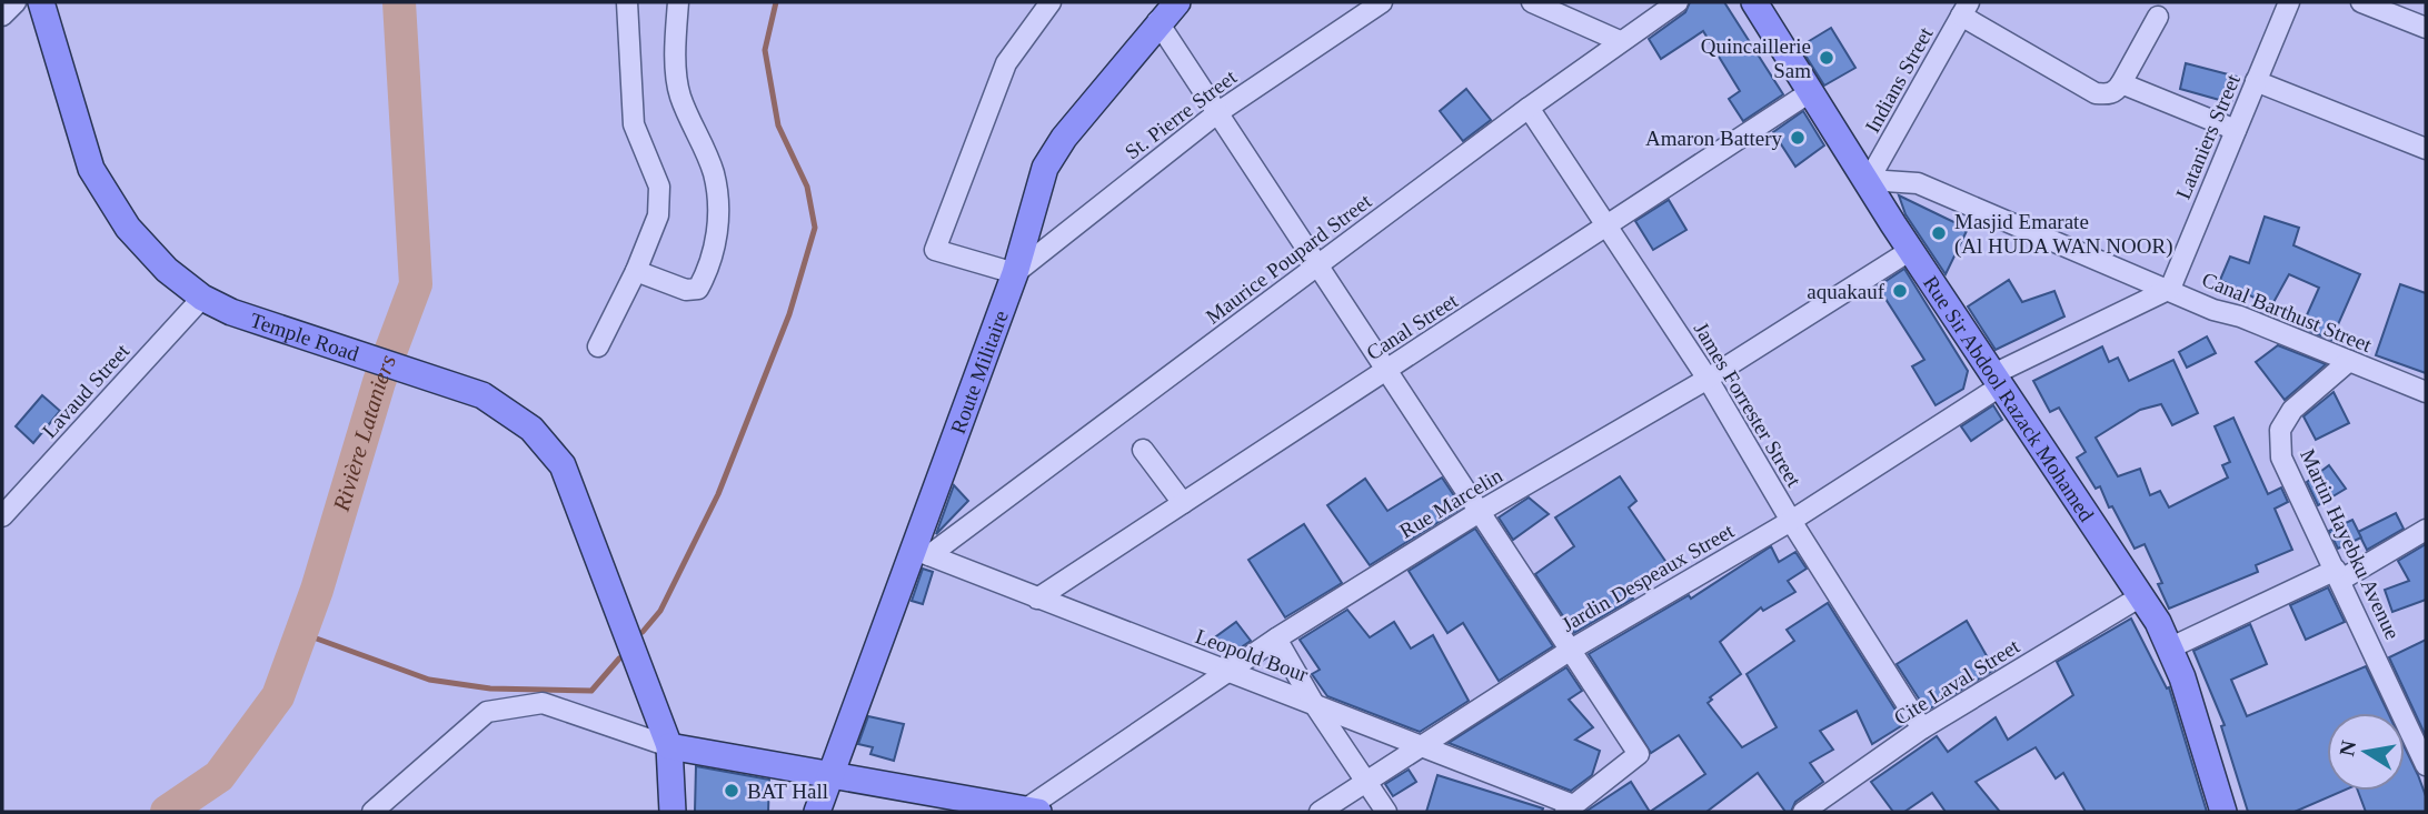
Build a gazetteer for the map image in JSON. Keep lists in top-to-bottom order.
{
  "streets": {
    "main road": ["Temple Road", "Route Militaire", "Rue Sir Abdool Razack Mohamed"],
    "street": [
      "Indians Street",
      "St. Pierre Street",
      "Lataniers Street",
      "Maurice Poupard Street",
      "Canal Barthust Street",
      "Canal Street",
      "Lavaud Street",
      "James Forrester Street",
      "Rue Marcelin",
      "Martin Hayebku Avenue",
      "Jardin Despeaux Street",
      "Leopold Bour",
      "Cite Laval Street"
    ]
  },
  "crossings": [
    ["Indians Street", "Canal Barthust Street"],
    ["Indians Street", "Rue Sir Abdool Razack Mohamed"],
    ["St. Pierre Street", "Route Militaire"],
    ["Lataniers Street", "Canal Barthust Street"],
    ["Lataniers Street", "Jardin Despeaux Street"],
    ["Maurice Poupard Street", "Route Militaire"],
    ["Maurice Poupard Street", "James Forrester Street"],
    ["Maurice Poupard Street", "Leopold Bour"],
    ["Canal Barthust Street", "Rue Sir Abdool Razack Mohamed"],
    ["Canal Barthust Street", "Martin Hayebku Avenue"],
    ["Canal Barthust Street", "Jardin Despeaux Street"],
    ["Canal Street", "Rue Sir Abdool Razack Mohamed"],
    ["Canal Street", "James Forrester Street"],
    ["Canal Street", "Leopold Bour"],
    ["Temple Road", "Lavaud Street"],
    ["Route Militaire", "Leopold Bour"],
    ["Rue Sir Abdool Razack Mohamed", "Rue Marcelin"],
    ["Rue Sir Abdool Razack Mohamed", "Jardin Despeaux Street"],
    ["Rue Sir Abdool Razack Mohamed", "Cite Laval Street"],
    ["James Forrester Street", "Rue Marcelin"],
    ["James Forrester Street", "Jardin Despeaux Street"],
    ["James Forrester Street", "Cite Laval Street"],
    ["Rue Marcelin", "Leopold Bour"],
    ["Jardin Despeaux Street", "Leopold Bour"]
  ],
  "water": ["Rivière Lataniers"],
  "places": [
    "Quincaillerie Sam",
    "Amaron Battery",
    "Masjid Emarate (Al HUDA WAN NOOR)",
    "aquakauf",
    "BAT Hall"
  ],
  "north": "left"
}
